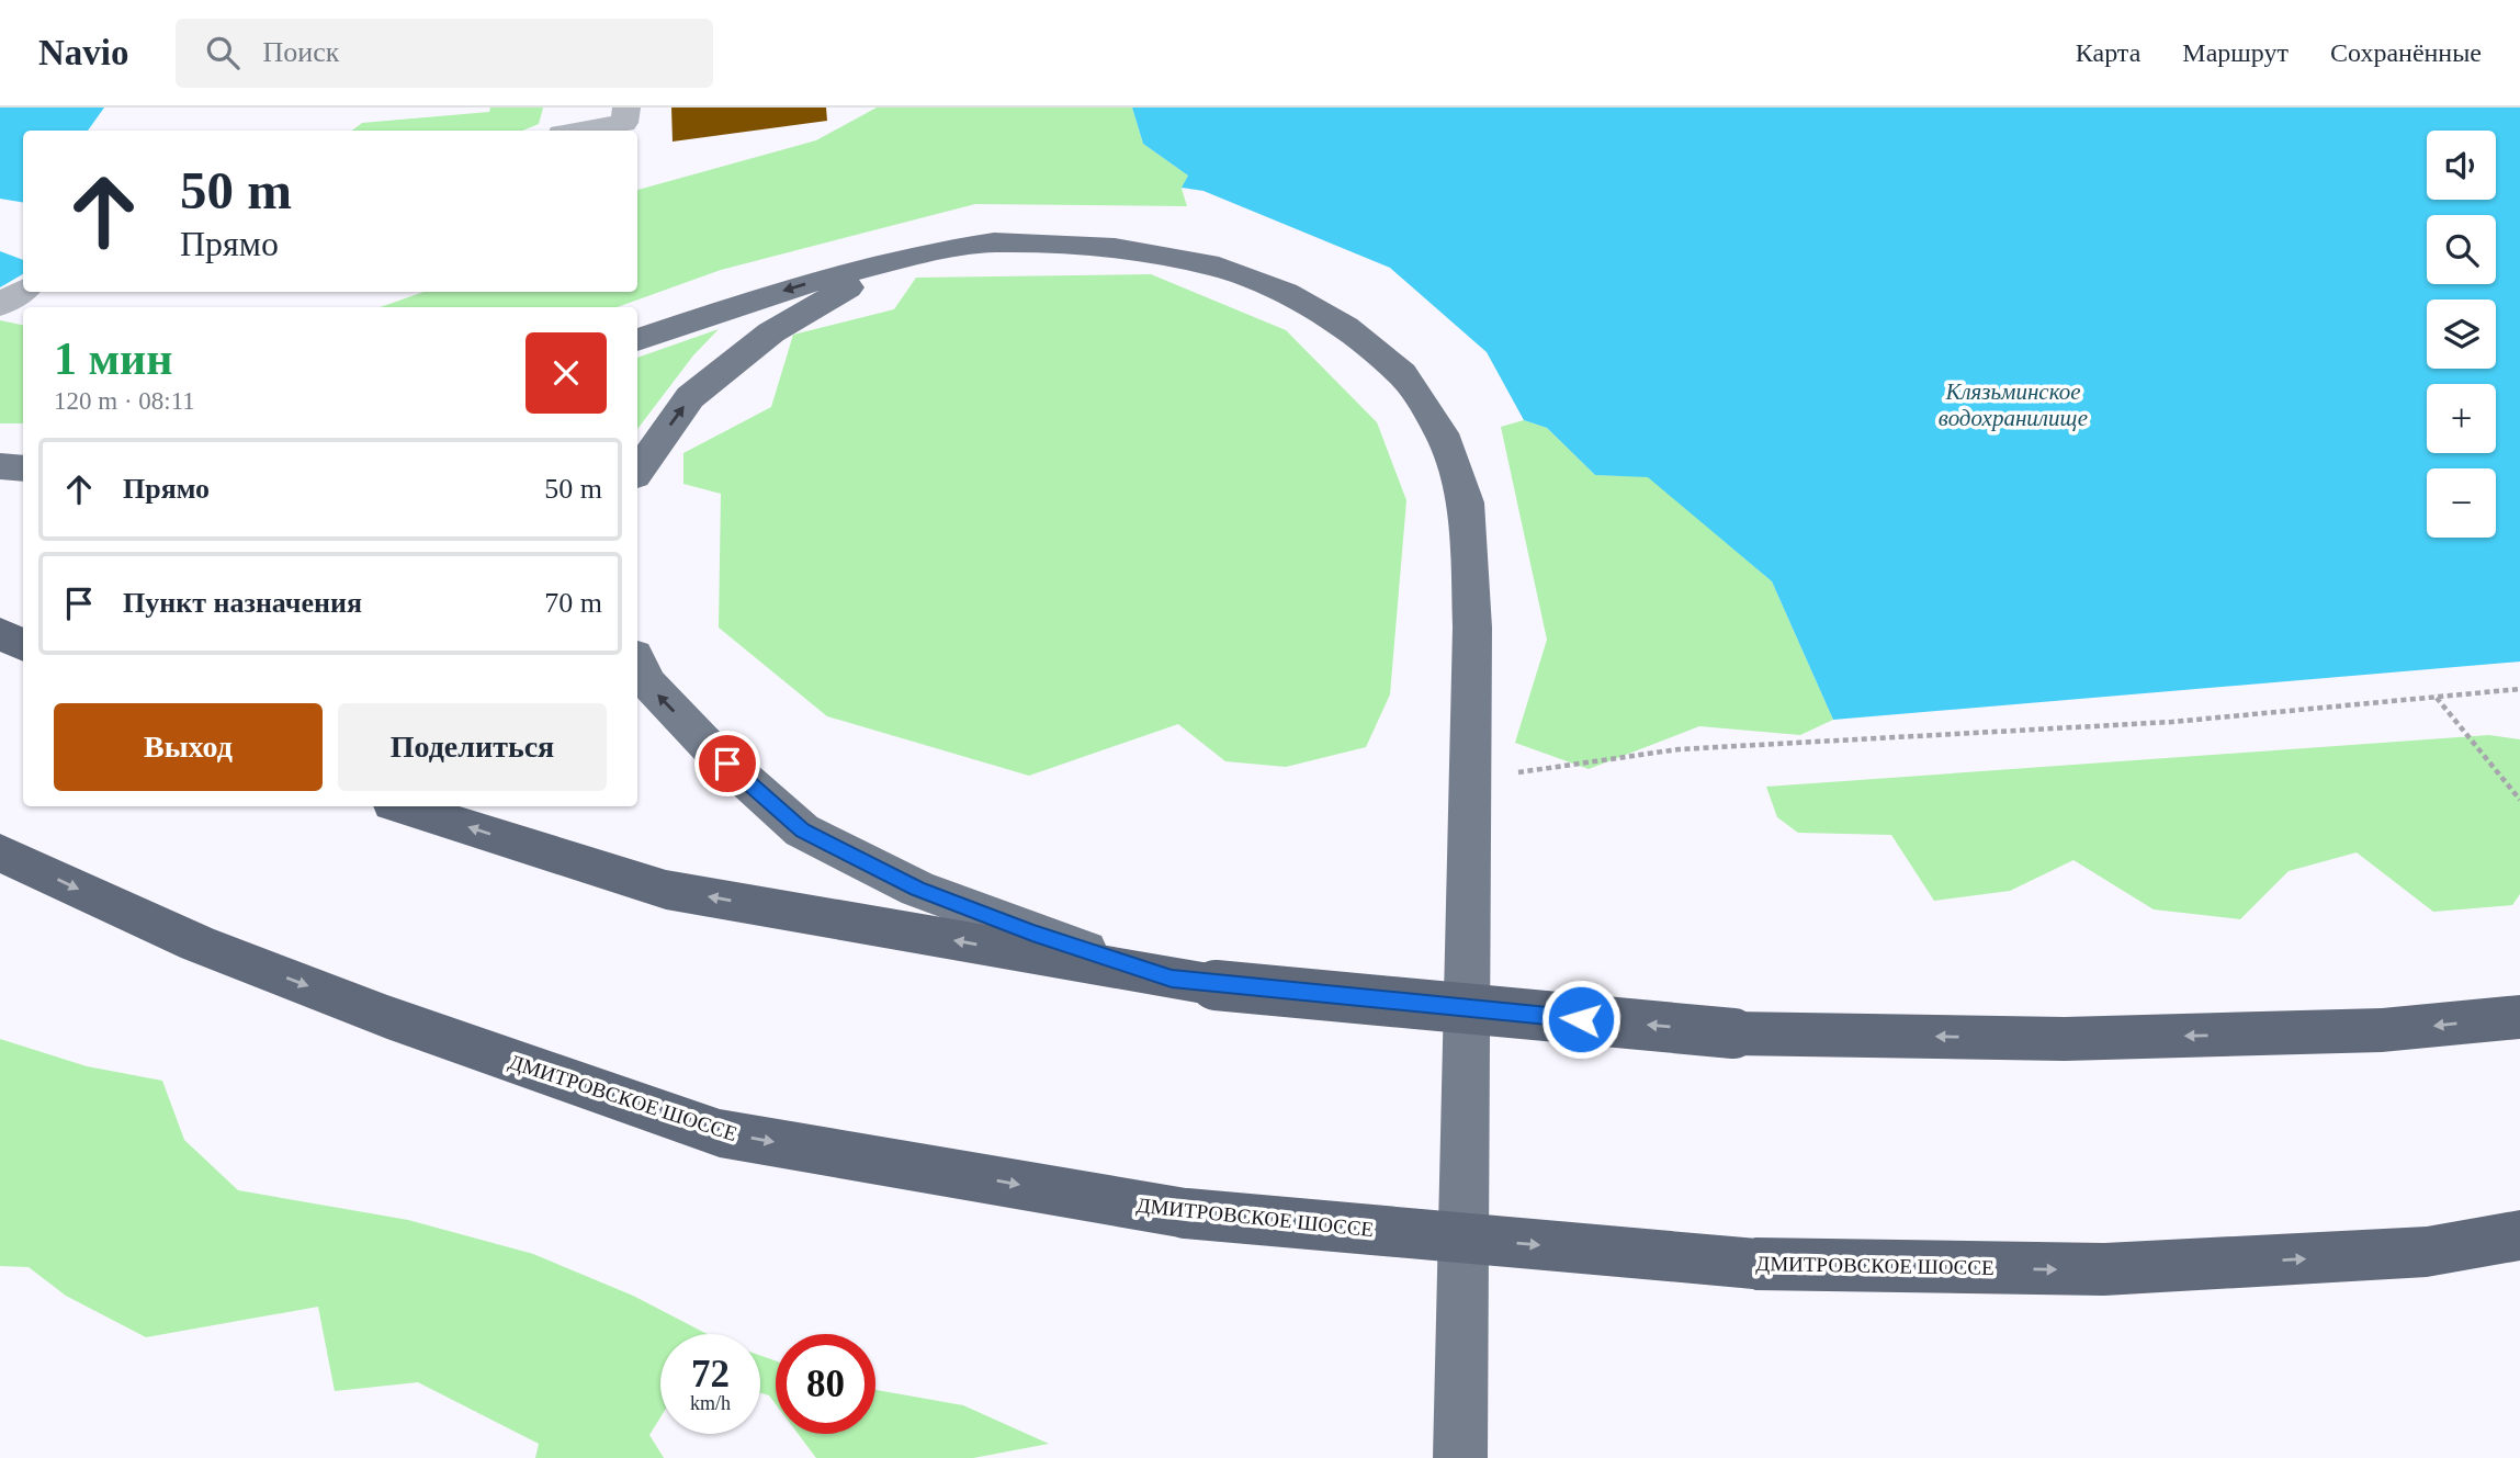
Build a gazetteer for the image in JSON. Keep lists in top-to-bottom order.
{
  "streets": {
    "highway": ["ДМИТРОВСКОЕ ШОССЕ"]
  },
  "water": ["Клязьминское водохранилище"],
  "page": {
    "header": "Navio",
    "search": "Поиск",
    "nav": ["Карта", "Маршрут", "Сохранённые"],
    "map_buttons": ["+", "−"],
    "turn": ["50 m", "Прямо"],
    "heading": ["1 мин", "120 m · 08:11"],
    "list": [
      {
        "name": "Прямо",
        "value": "50 m"
      },
      {
        "name": "Пункт назначения",
        "value": "70 m"
      }
    ],
    "buttons": ["Выход", "Поделиться"],
    "speed": "72 km/h",
    "limit": "80"
  }
}
